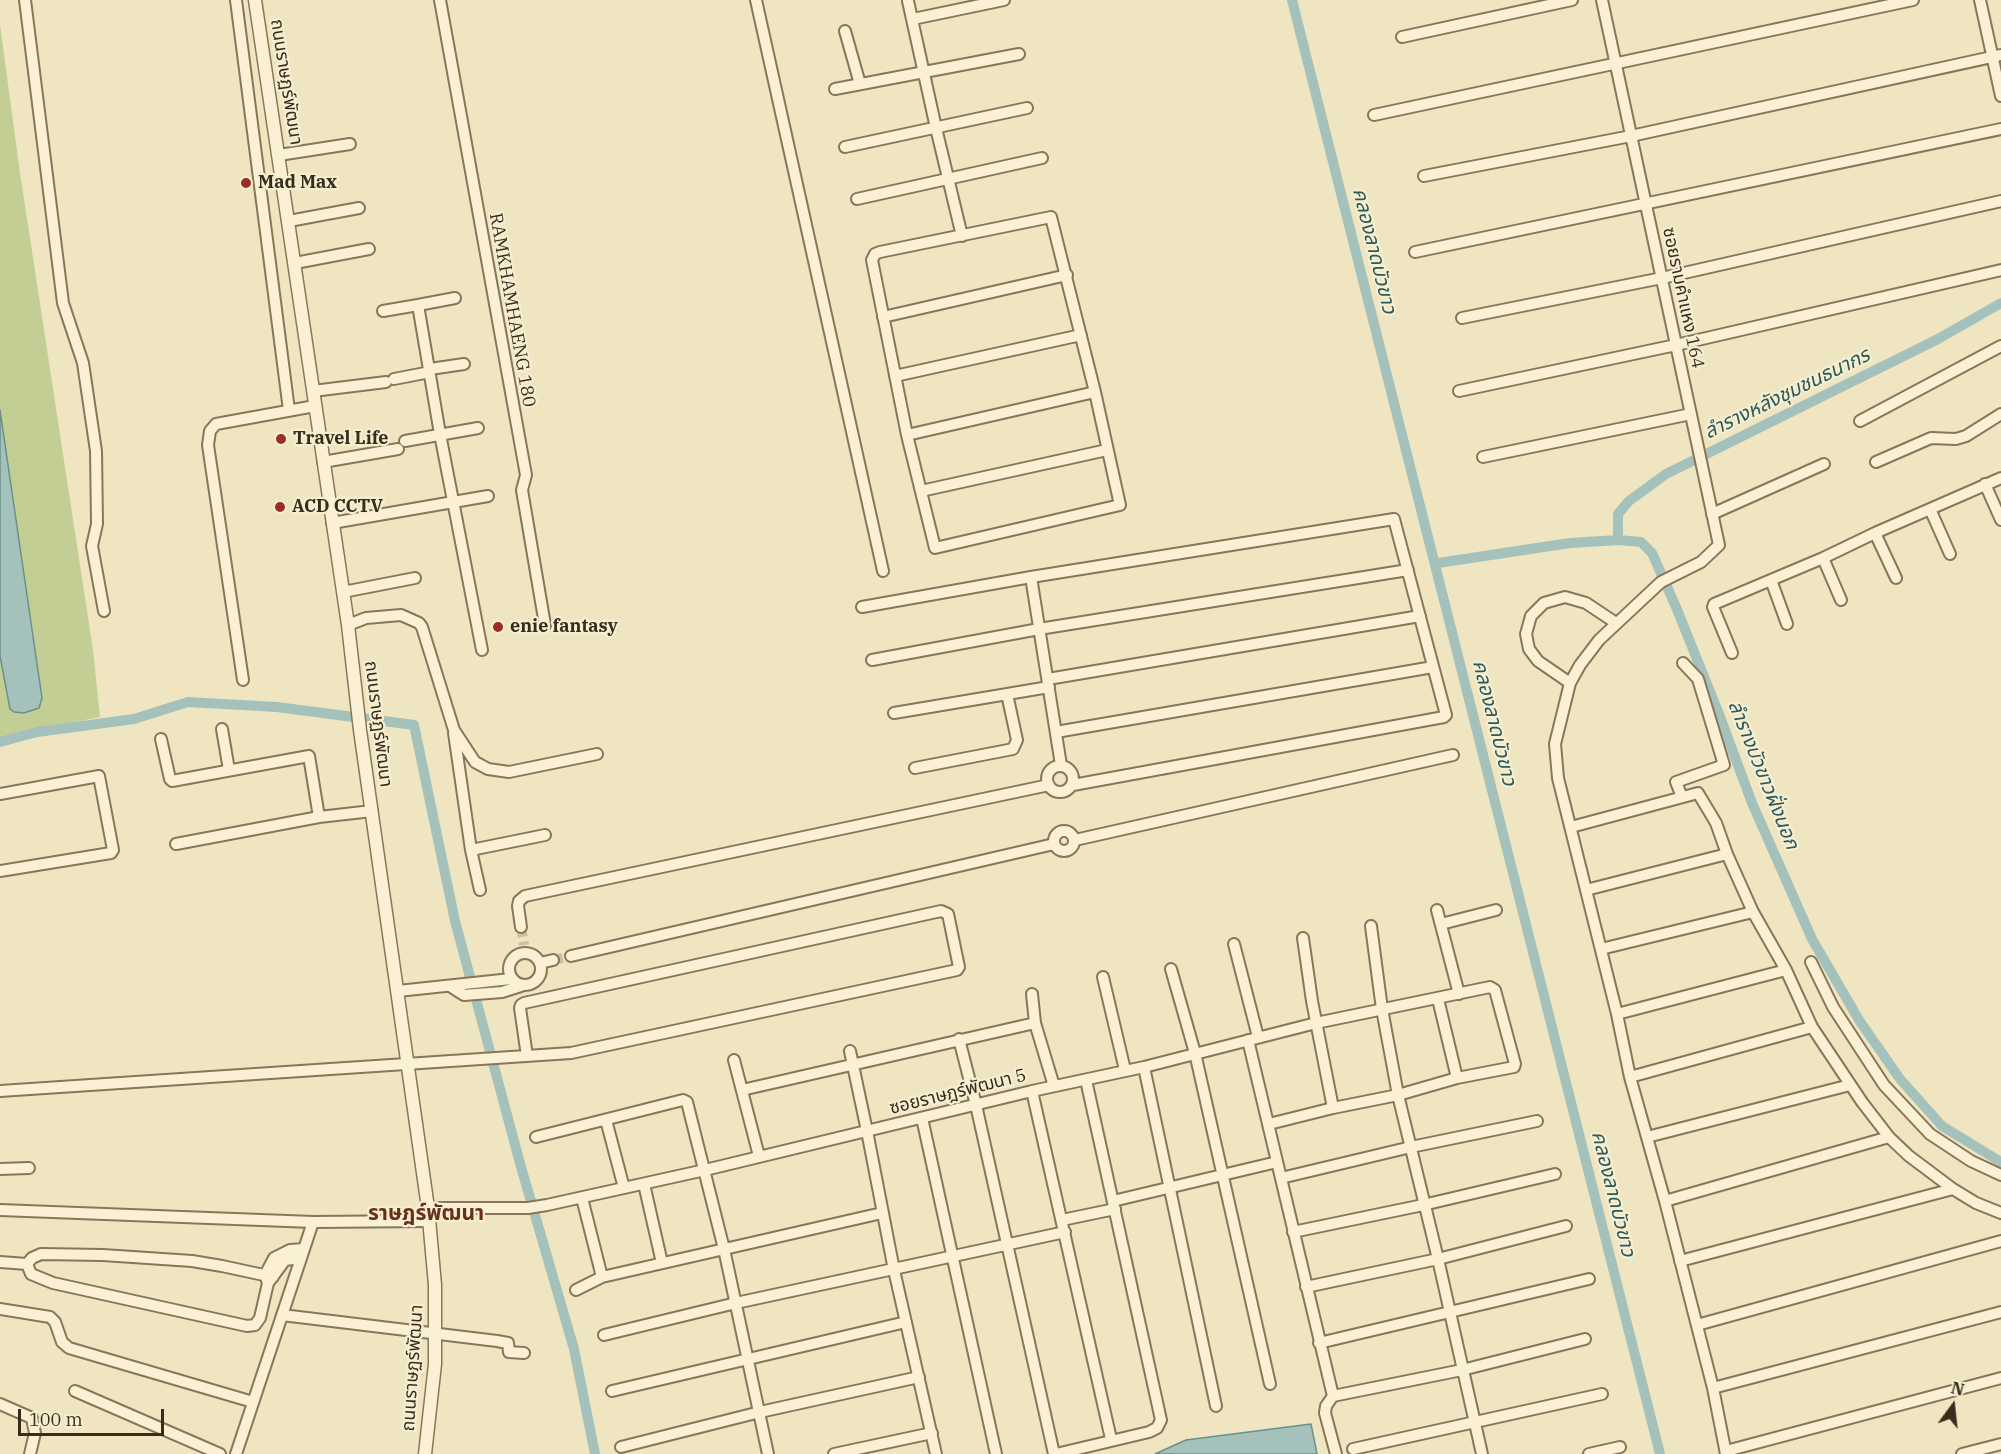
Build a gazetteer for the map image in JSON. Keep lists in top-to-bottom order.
{
  "streets": {
    "street": [
      "ถนนราษฏร์พัฒนา",
      "ซอยรามคำแหง 164",
      "RAMKHAMHAENG 180",
      "ซอยราษฎร์พัฒนา 5"
    ]
  },
  "crossings": [
    ["ถนนราษฏร์พัฒนา", "ซอยราษฎร์พัฒนา 5"]
  ],
  "districts": ["ราษฎร์พัฒนา"],
  "water": ["คลองลาดบัวขาว", "ลำรางหลังชุมชนธนากร", "ลำรางบัวขาวฝั่งนอก"],
  "places": [
    "Mad Max",
    "Travel Life",
    "ACD CCTV",
    "enie fantasy"
  ],
  "scale_bar": "100 m",
  "north": "top"
}
